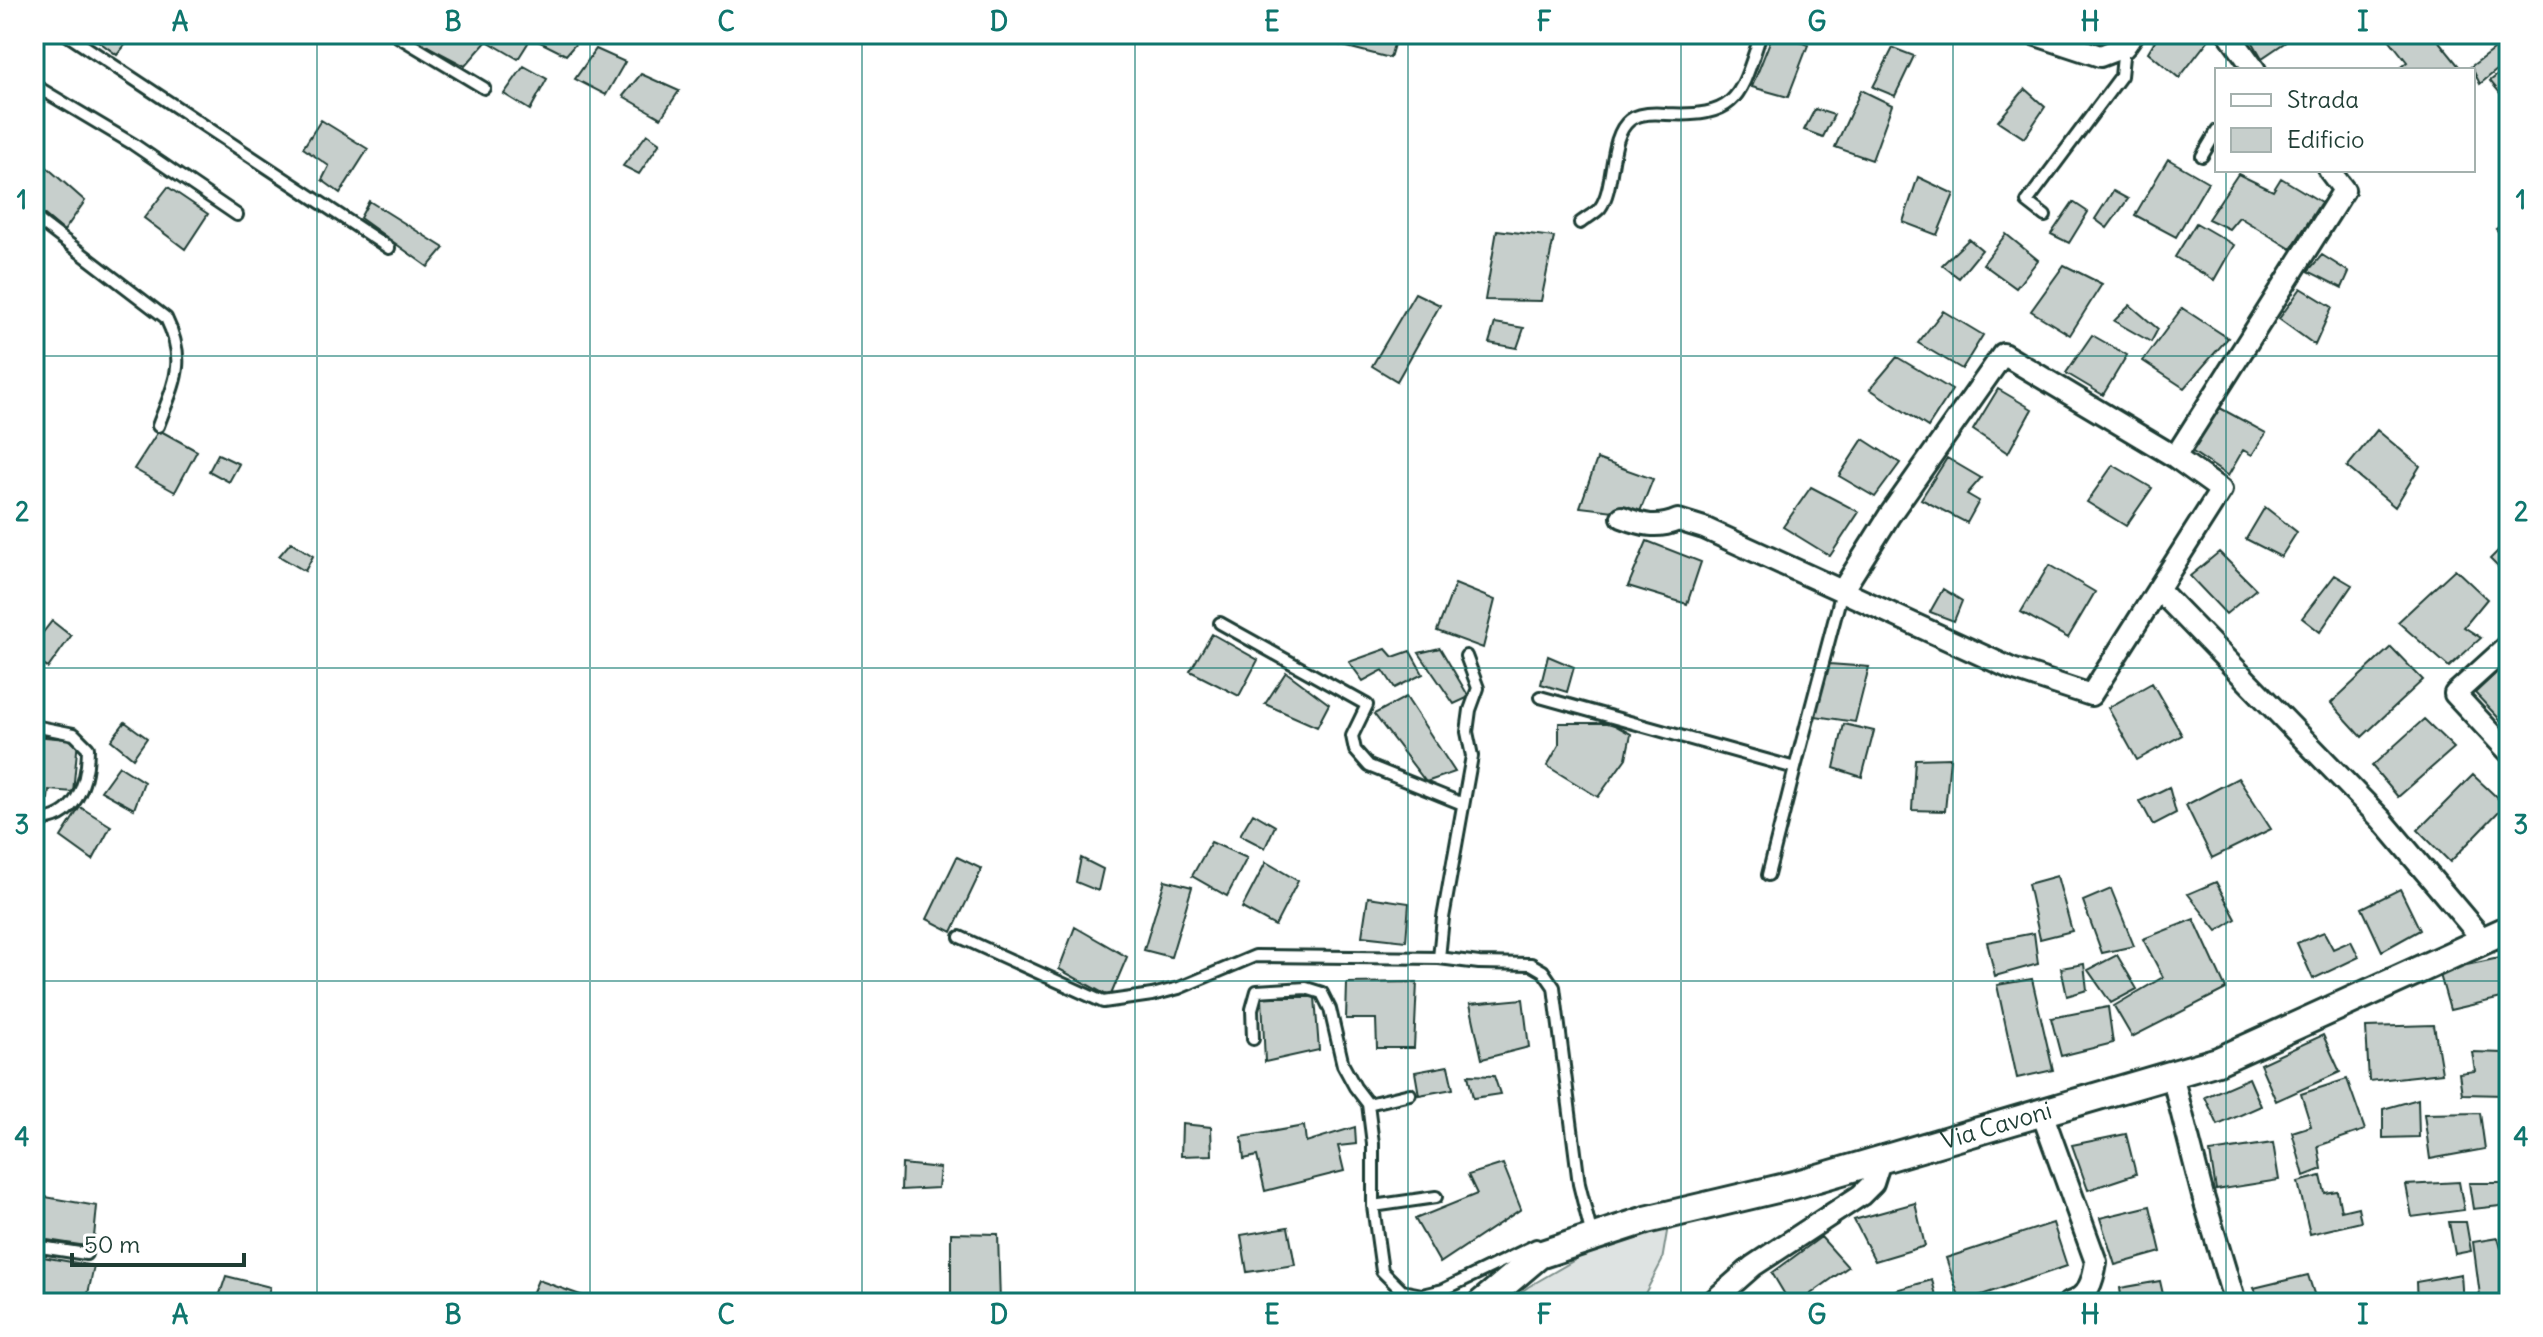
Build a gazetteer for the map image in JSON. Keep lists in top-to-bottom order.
{
  "streets": {
    "street": ["Via Cavoni"]
  },
  "legend": ["Strada", "Edificio"],
  "scale_bar": "50 m",
  "grid": {
    "columns": [
      "A",
      "B",
      "C",
      "D",
      "E",
      "F",
      "G",
      "H",
      "I"
    ],
    "rows": [
      "1",
      "2",
      "3",
      "4"
    ]
  }
}
